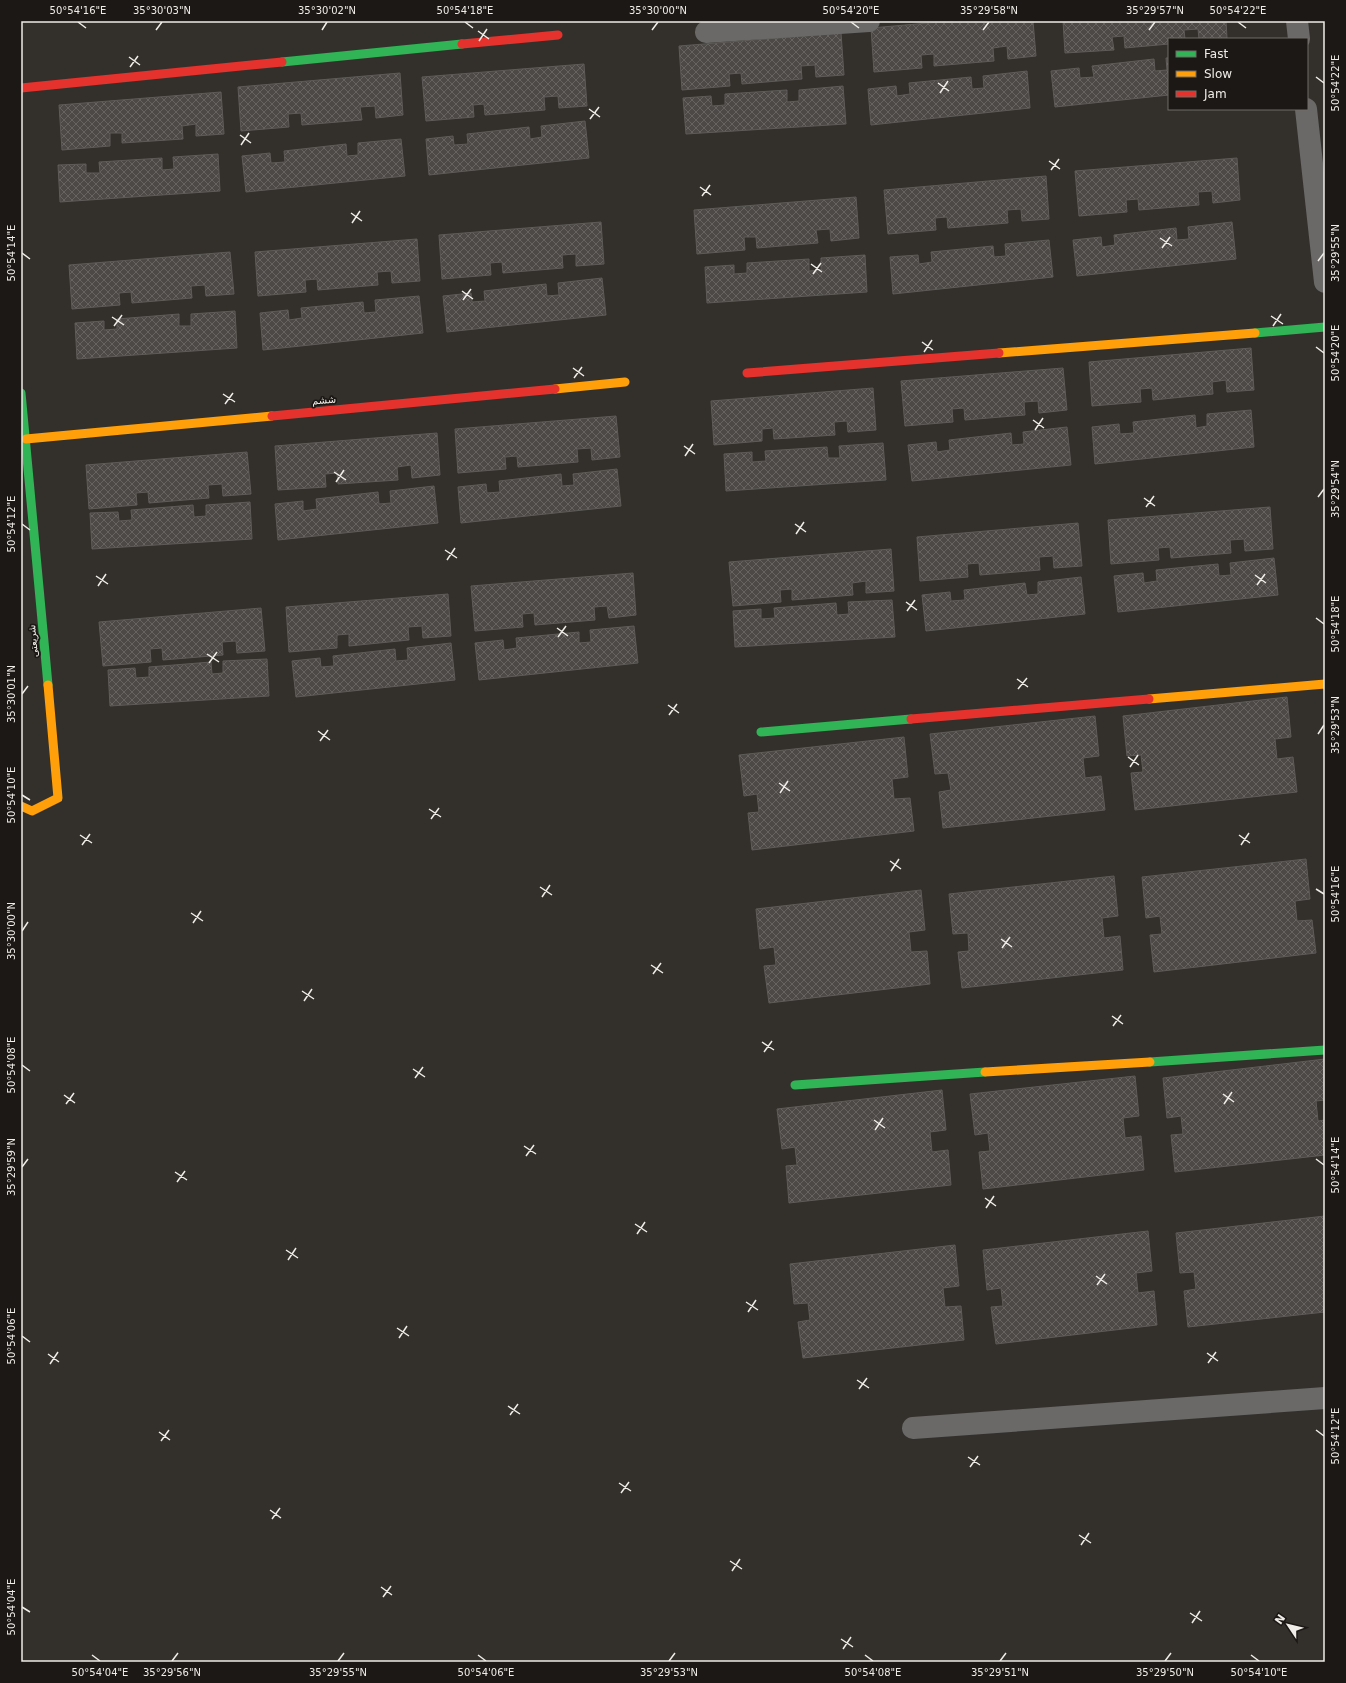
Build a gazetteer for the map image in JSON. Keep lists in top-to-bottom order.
{
  "streets": {
    "street": ["ششم", "شریعتی"]
  },
  "crossings": [
    ["ششم", "شریعتی"]
  ],
  "legend": ["Fast", "Slow", "Jam"],
  "north": "top left",
  "coordinates": [
    "50°54'16\"E",
    "35°30'03\"N",
    "35°30'02\"N",
    "50°54'18\"E",
    "35°30'00\"N",
    "50°54'20\"E",
    "35°29'58\"N",
    "35°29'57\"N",
    "50°54'22\"E",
    "35°29'55\"N",
    "50°54'14\"E",
    "35°29'54\"N",
    "50°54'12\"E",
    "35°30'01\"N",
    "35°29'53\"N",
    "50°54'10\"E",
    "50°54'08\"E",
    "35°29'59\"N",
    "50°54'06\"E",
    "50°54'04\"E",
    "35°29'56\"N",
    "35°29'51\"N",
    "35°29'50\"N"
  ]
}
